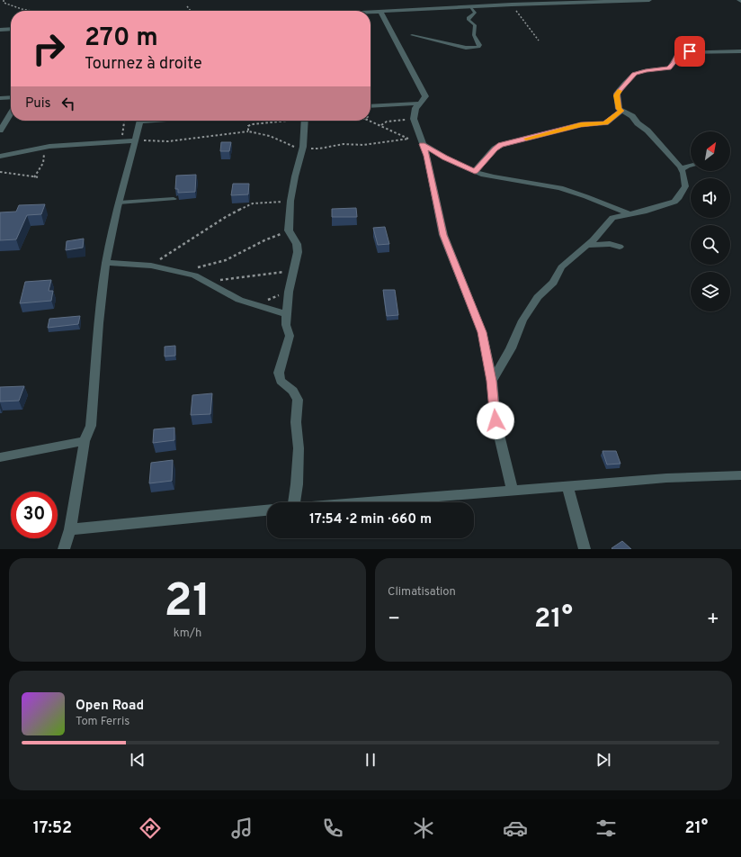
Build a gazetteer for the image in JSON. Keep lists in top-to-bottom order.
{
  "north": "top right",
  "page": {
    "turn": ["270 m", "Tournez à droite"],
    "then": "Puis",
    "limit": "30",
    "trip": "17:54 · 2 min · 660 m",
    "tile": [
      ["21", "km/h"],
      "Climatisation"
    ],
    "heat": ["−", "21°", "+"],
    "song": ["Open Road", "Tom Ferris"],
    "tabs": ["17:52", "21°"]
  }
}
